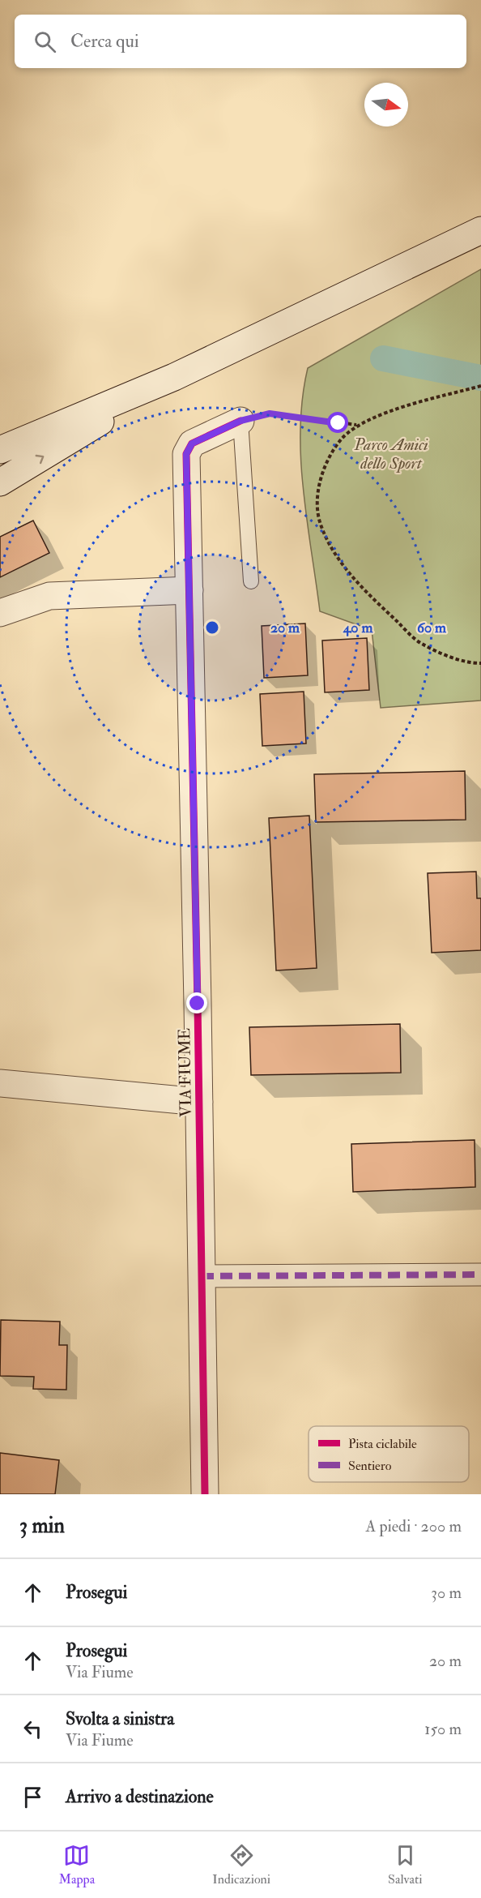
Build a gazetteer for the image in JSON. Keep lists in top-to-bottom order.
{
  "streets": {
    "street": ["VIA FIUME"]
  },
  "parks": ["Parco Amici dello Sport"],
  "legend": ["Pista ciclabile", "Sentiero"],
  "north": "right",
  "page": {
    "search": "Cerca qui",
    "heading": ["3 min", "A piedi · 200 m"],
    "list": [
      ["Prosegui", "30 m"],
      ["Prosegui", "Via Fiume", "20 m"],
      ["Svolta a sinistra", "Via Fiume", "150 m"],
      "Arrivo a destinazione"
    ],
    "nav": ["Mappa", "Indicazioni", "Salvati"]
  },
  "rings": ["20 m", "40 m", "60 m"]
}
